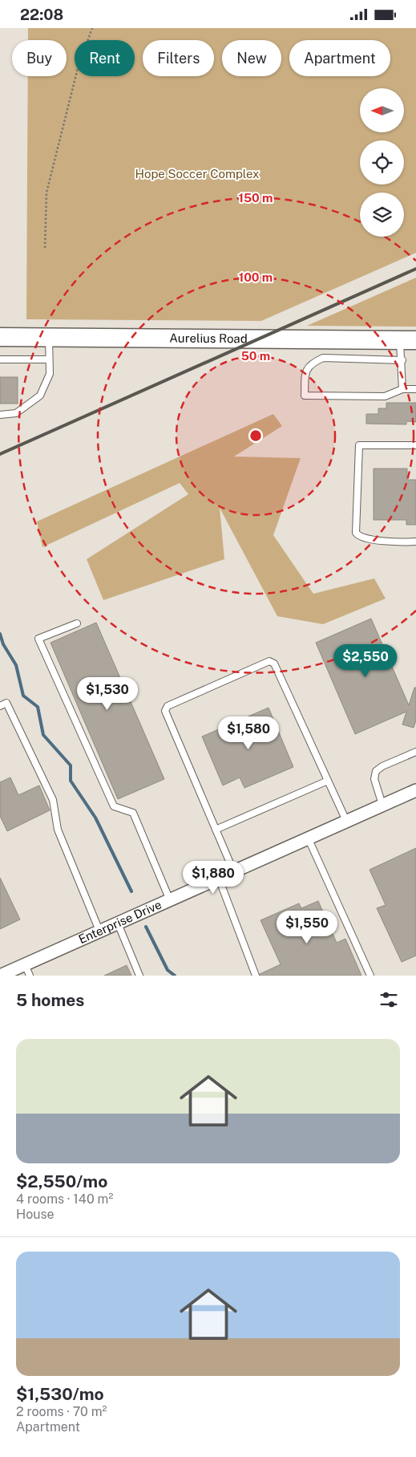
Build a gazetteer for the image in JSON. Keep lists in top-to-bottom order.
{
  "streets": {
    "street": ["Aurelius Road", "Enterprise Drive"]
  },
  "parks": ["Hope Soccer Complex"],
  "north": "left",
  "page": {
    "status": "22:08",
    "chip": [
      "Buy",
      "Rent",
      "Filters",
      "New",
      "Apartment"
    ],
    "price": [
      "$2,550",
      "$1,530",
      "$1,580",
      "$1,880",
      "$1,550"
    ],
    "heading": "5 homes",
    "list": [
      {
        "name": "$2,550/mo",
        "note": "4 rooms · 140 m² · House"
      },
      {
        "name": "$1,530/mo",
        "note": "2 rooms · 70 m² · Apartment"
      }
    ]
  },
  "rings": ["150 m", "100 m", "50 m"]
}
